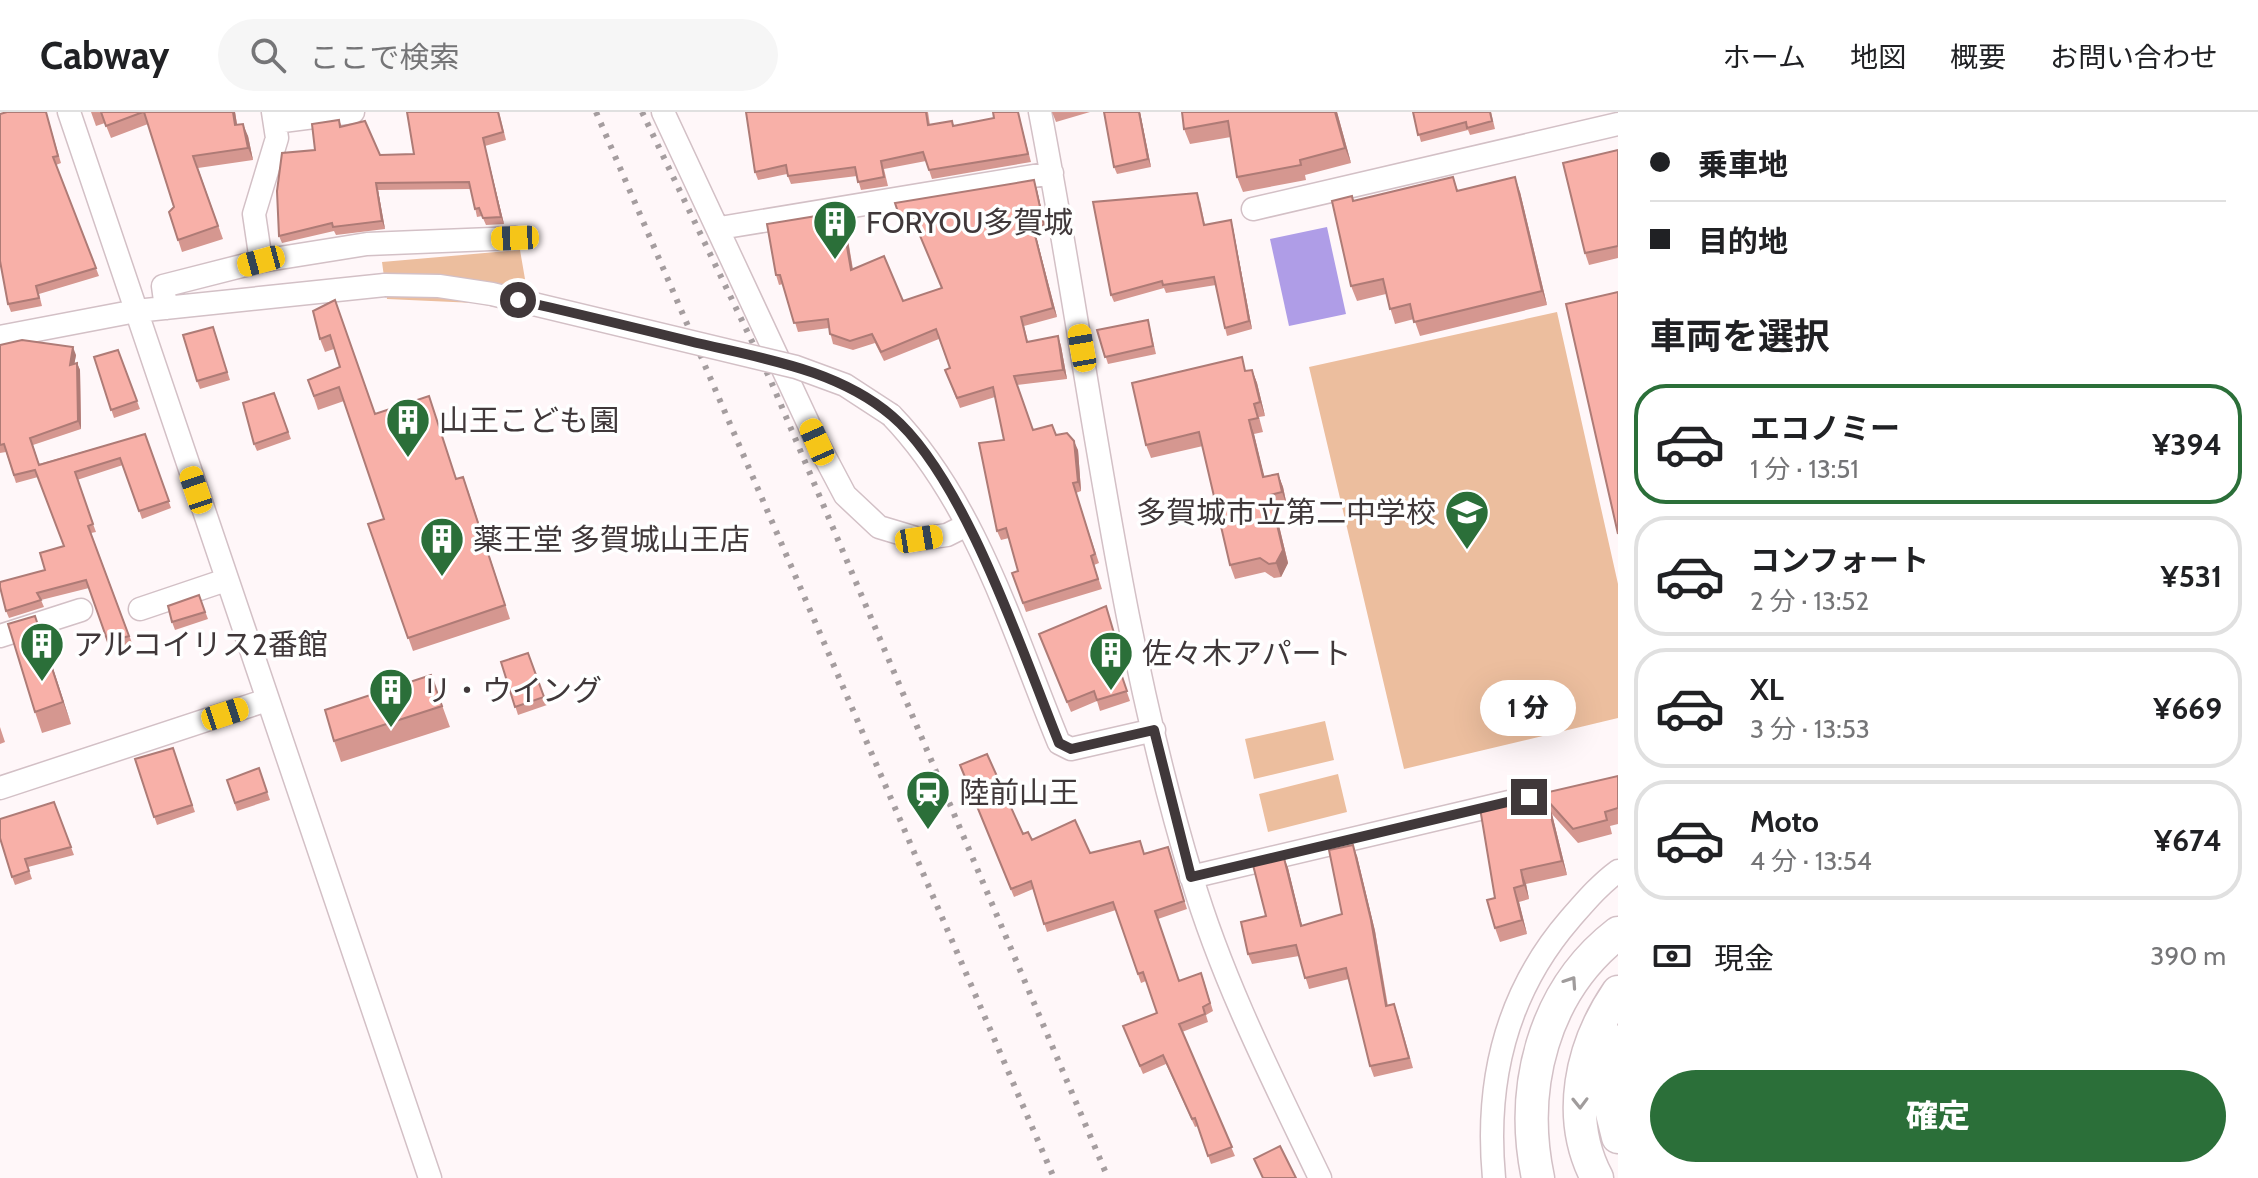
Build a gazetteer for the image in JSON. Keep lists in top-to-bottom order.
{
  "places": {
    "building": [
      "FORYOU多賀城",
      "山王こども園",
      "薬王堂 多賀城山王店",
      "アルコイリス2番館",
      "佐々木アパート",
      "リ・ウイング"
    ],
    "school or university": ["多賀城市立第二中学校"],
    "station": ["陸前山王"]
  },
  "page": {
    "header": "Cabway",
    "search": "ここで検索",
    "nav": [
      "ホーム",
      "地図",
      "概要",
      "お問い合わせ"
    ],
    "banner": ["乗車地", "目的地"],
    "heading": "車両を選択",
    "list": [
      {
        "name": "エコノミー",
        "note": "1 分 · 13:51",
        "value": "¥394"
      },
      {
        "name": "コンフォート",
        "note": "2 分 · 13:52",
        "value": "¥531"
      },
      {
        "name": "XL",
        "note": "3 分 · 13:53",
        "value": "¥669"
      },
      {
        "name": "Moto",
        "note": "4 分 · 13:54",
        "value": "¥674"
      }
    ],
    "bubble": "1 分",
    "pay": ["現金", "390 m"],
    "buttons": "確定"
  }
}
